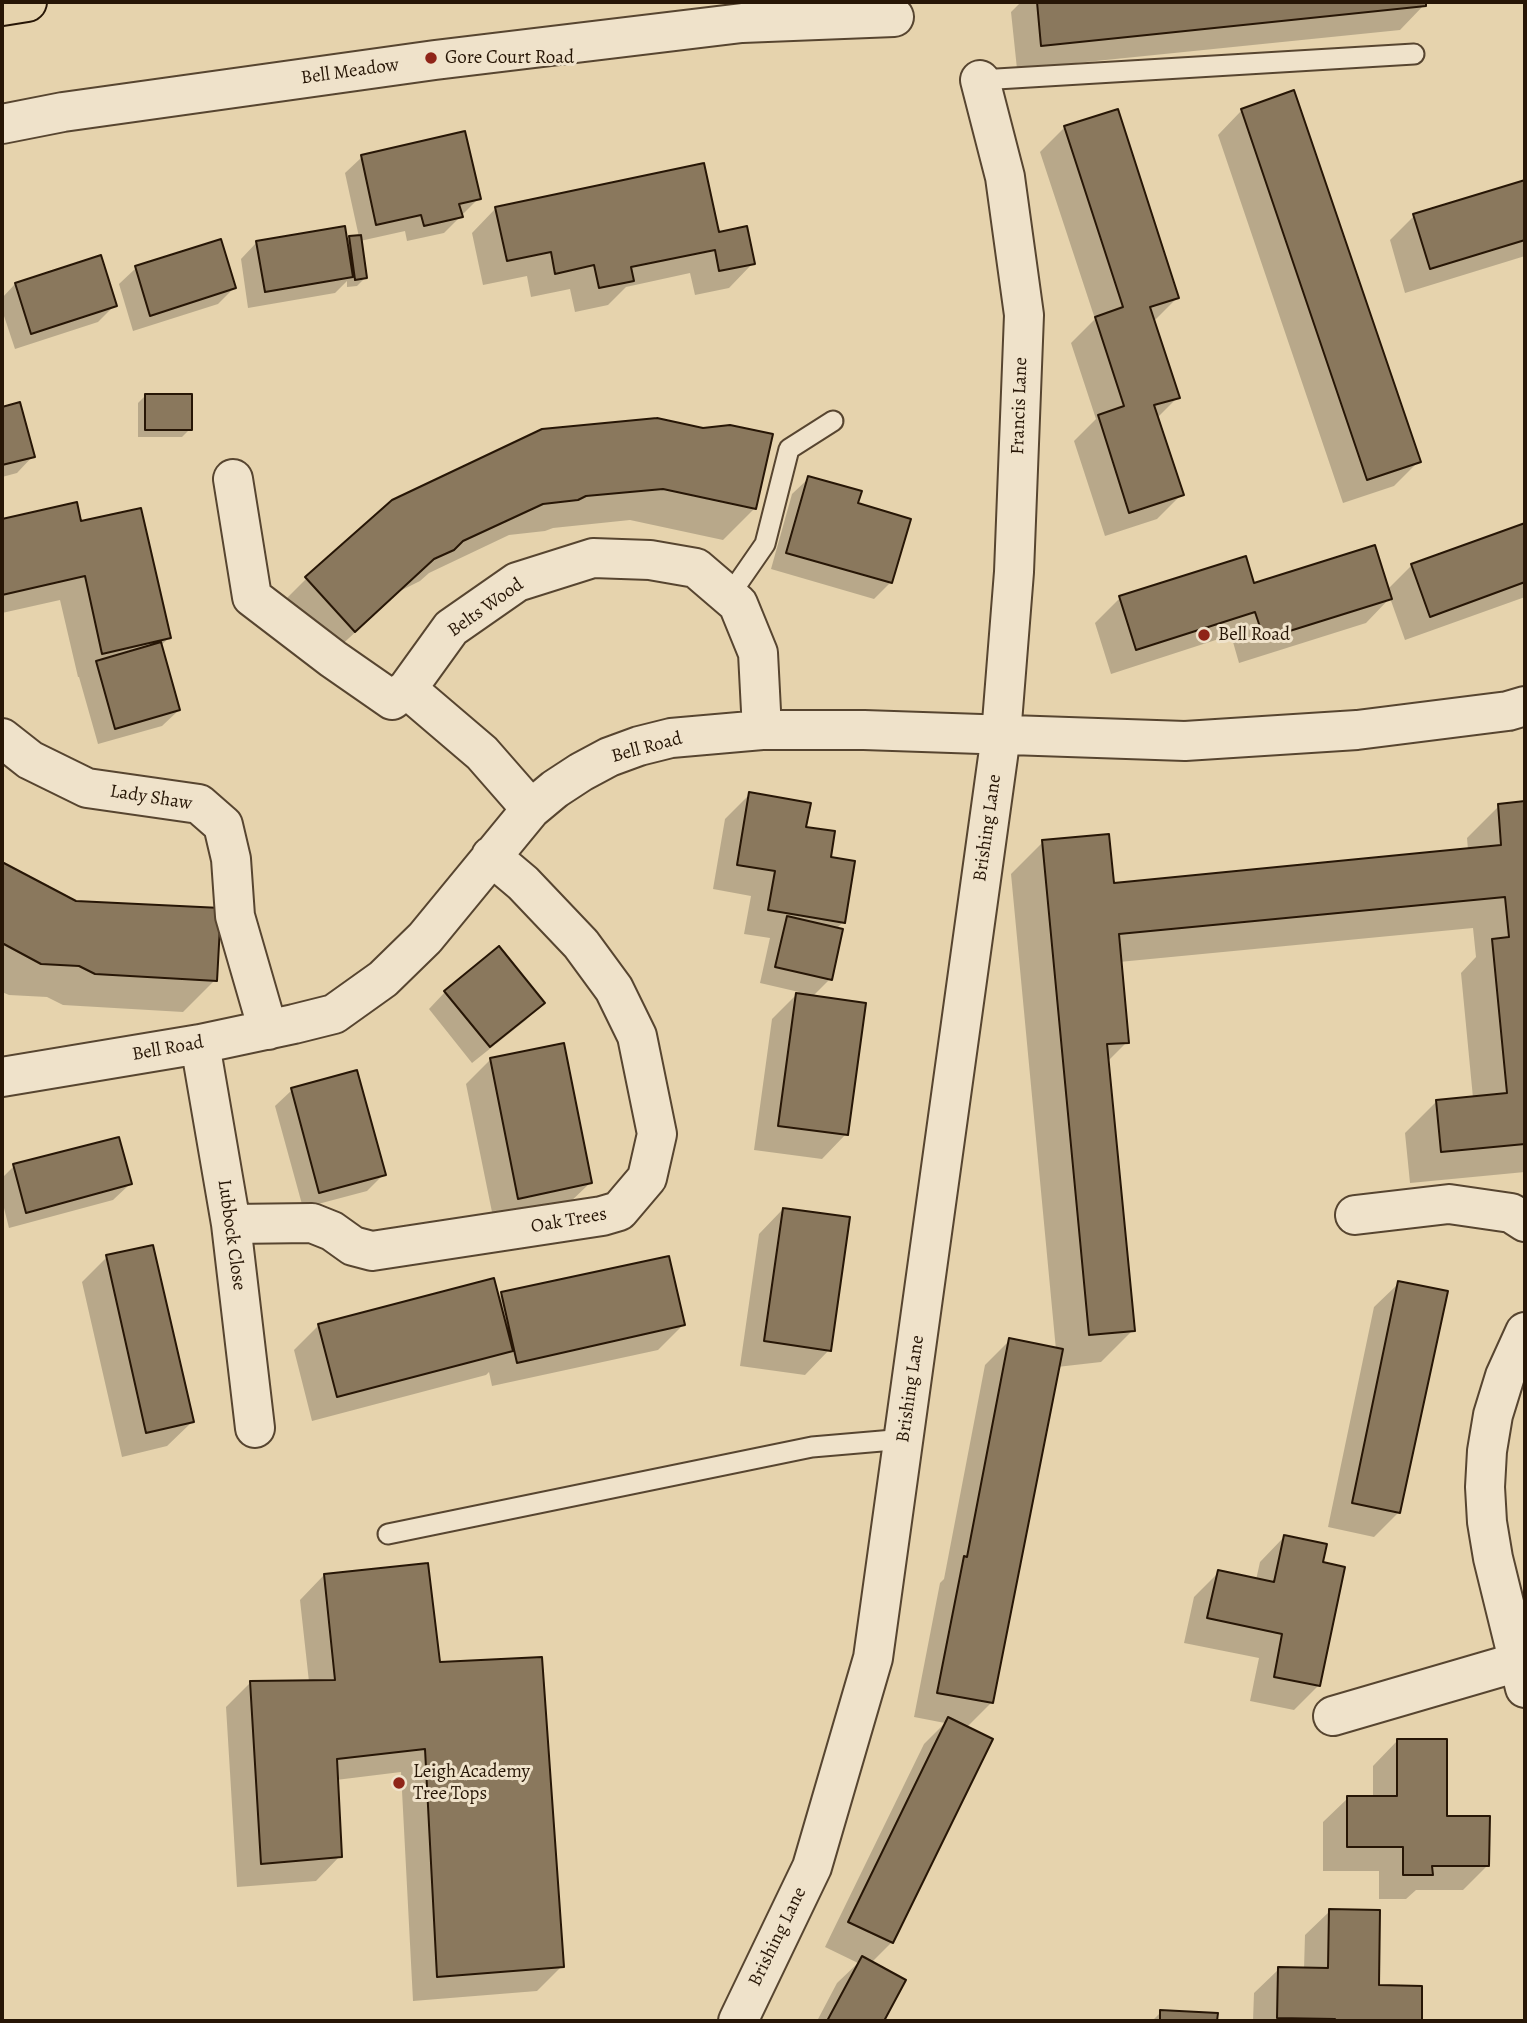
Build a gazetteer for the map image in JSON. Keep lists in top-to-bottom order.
{
  "streets": {
    "street": [
      "Bell Meadow",
      "Francis Lane",
      "Belts Wood",
      "Bell Road",
      "Lady Shaw",
      "Brishing Lane",
      "Oak Trees",
      "Lubbock Close"
    ]
  },
  "crossings": [
    ["Francis Lane", "Bell Road"],
    ["Francis Lane", "Brishing Lane"],
    ["Belts Wood", "Bell Road"],
    ["Bell Road", "Lady Shaw"],
    ["Bell Road", "Brishing Lane"],
    ["Bell Road", "Oak Trees"],
    ["Bell Road", "Lubbock Close"],
    ["Oak Trees", "Lubbock Close"]
  ],
  "places": ["Gore Court Road", "Bell Road", "Leigh Academy Tree Tops"]
}
